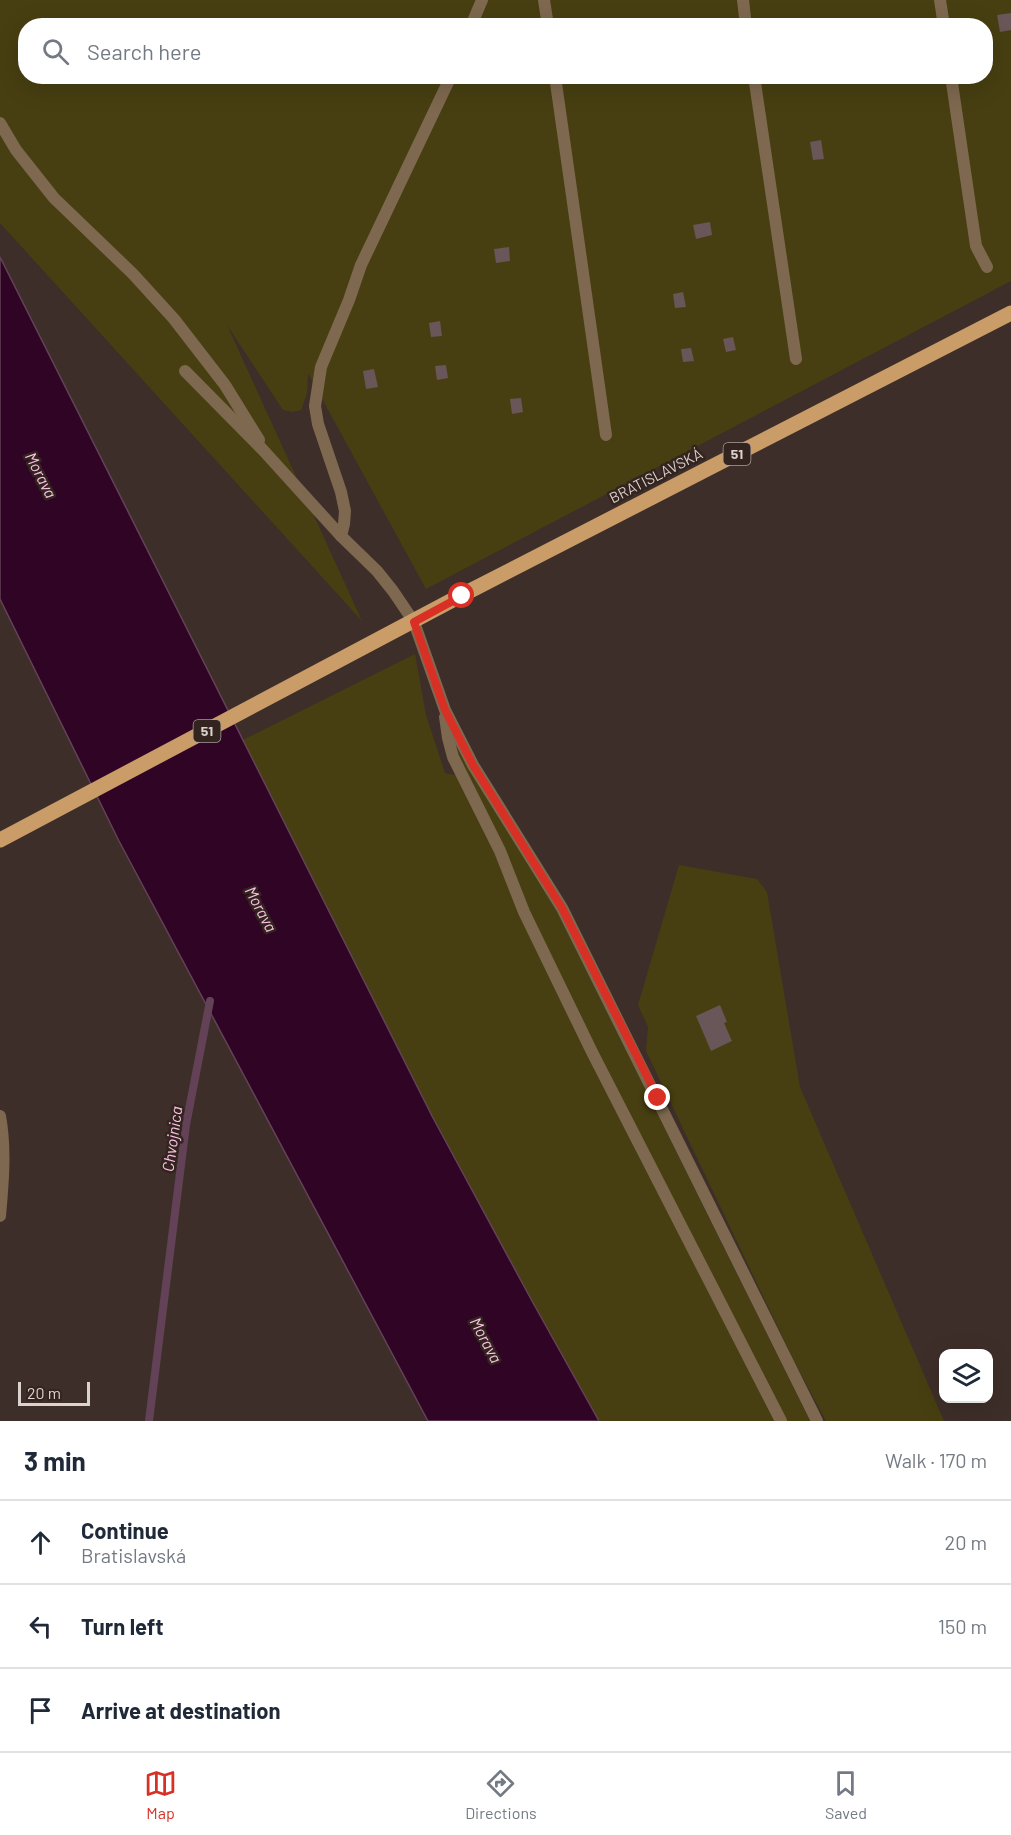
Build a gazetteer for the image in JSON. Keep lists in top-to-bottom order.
{
  "streets": {
    "main road": ["51", "BRATISLAVSKÁ"]
  },
  "crossings": [
    ["51", "BRATISLAVSKÁ"]
  ],
  "water": ["Morava", "Chvojnica"],
  "scale_bar": "20 m",
  "page": {
    "search": "Search here",
    "scale": "20 m",
    "heading": ["3 min", "Walk · 170 m"],
    "list": [
      ["Continue", "Bratislavská", "20 m"],
      ["Turn left", "150 m"],
      "Arrive at destination"
    ],
    "nav": ["Map", "Directions", "Saved"]
  }
}
